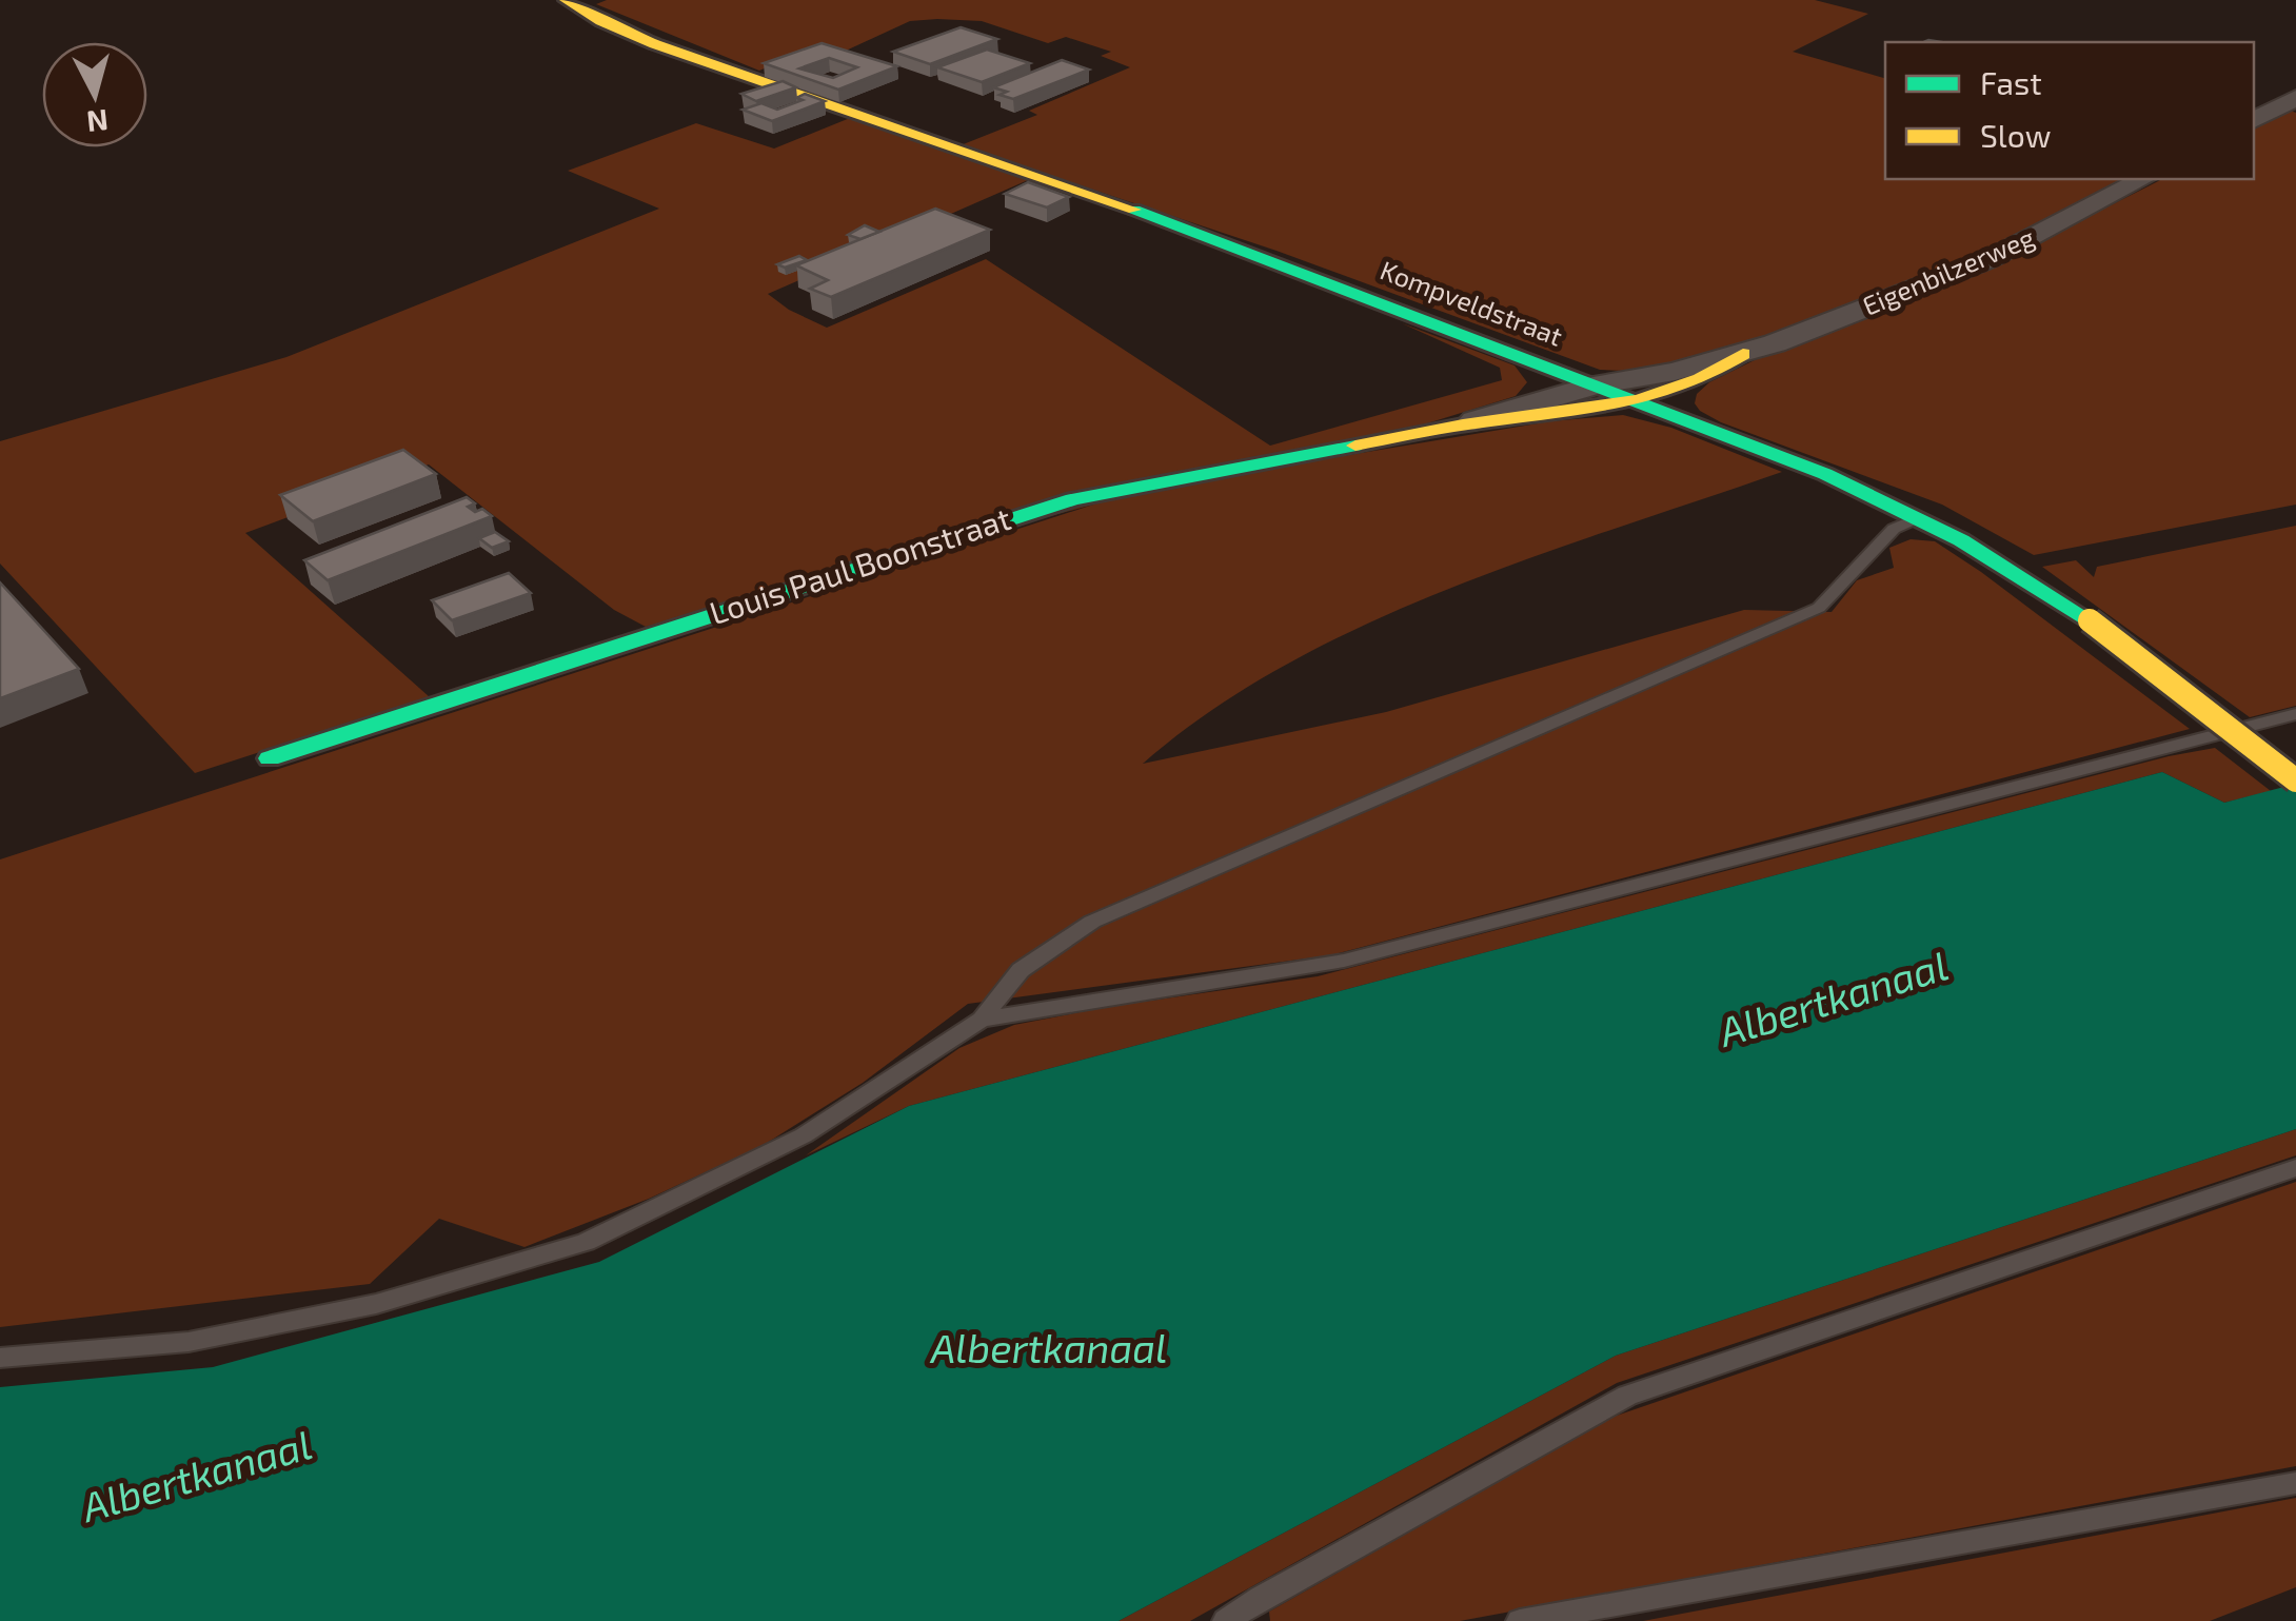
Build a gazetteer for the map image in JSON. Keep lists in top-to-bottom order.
{
  "streets": {
    "street": ["Eigenbilzerweg", "Kompveldstraat", "Louis Paul Boonstraat"]
  },
  "crossings": [
    ["Eigenbilzerweg", "Kompveldstraat"],
    ["Eigenbilzerweg", "Louis Paul Boonstraat"],
    ["Kompveldstraat", "Louis Paul Boonstraat"]
  ],
  "water": ["Albertkanaal"],
  "legend": ["Fast", "Slow"],
  "north": "bottom"
}
